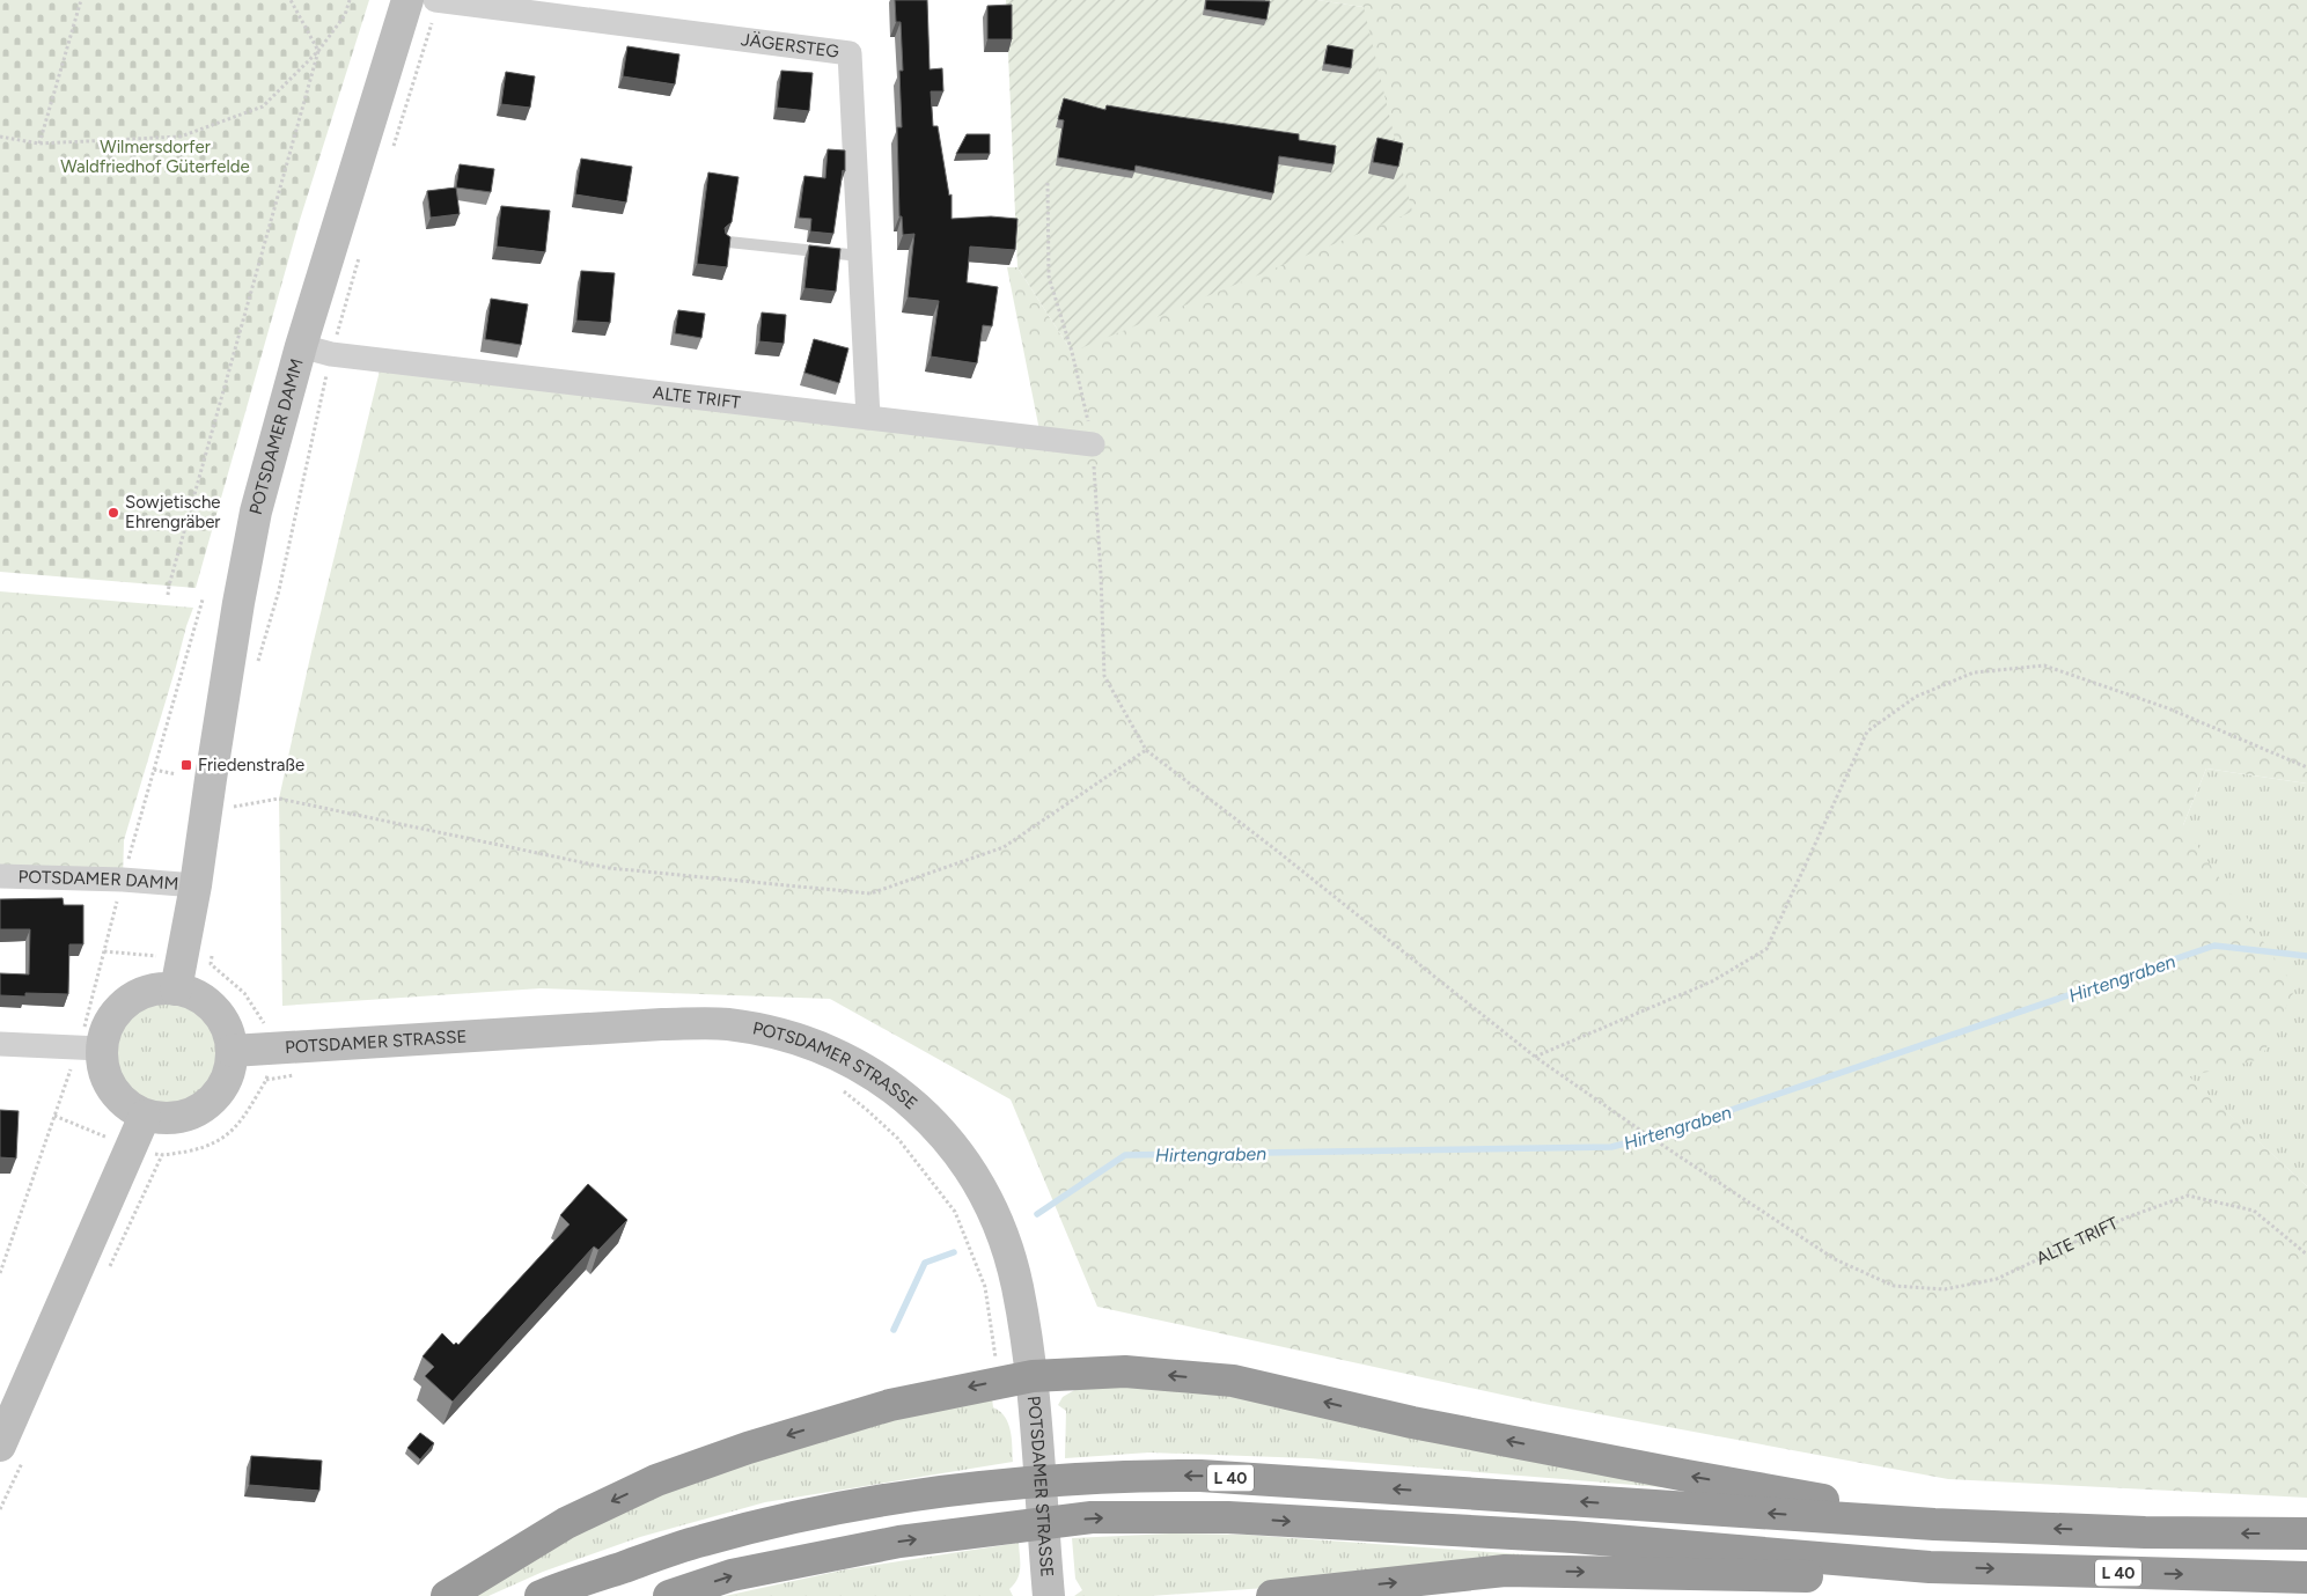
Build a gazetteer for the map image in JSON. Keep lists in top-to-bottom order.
{
  "streets": {
    "highway": ["L 40"],
    "street": [
      "JÄGERSTEG",
      "ALTE TRIFT",
      "POTSDAMER DAMM",
      "POTSDAMER STRASSE"
    ]
  },
  "crossings": [
    ["JÄGERSTEG", "ALTE TRIFT"],
    ["ALTE TRIFT", "POTSDAMER DAMM"],
    ["POTSDAMER DAMM", "POTSDAMER STRASSE"]
  ],
  "water": ["Hirtengraben"],
  "parks": ["Wilmersdorfer Waldfriedhof Güterfelde"],
  "places": {
    "other": ["Sowjetische Ehrengräber"],
    "transit": ["Friedenstraße"]
  }
}
